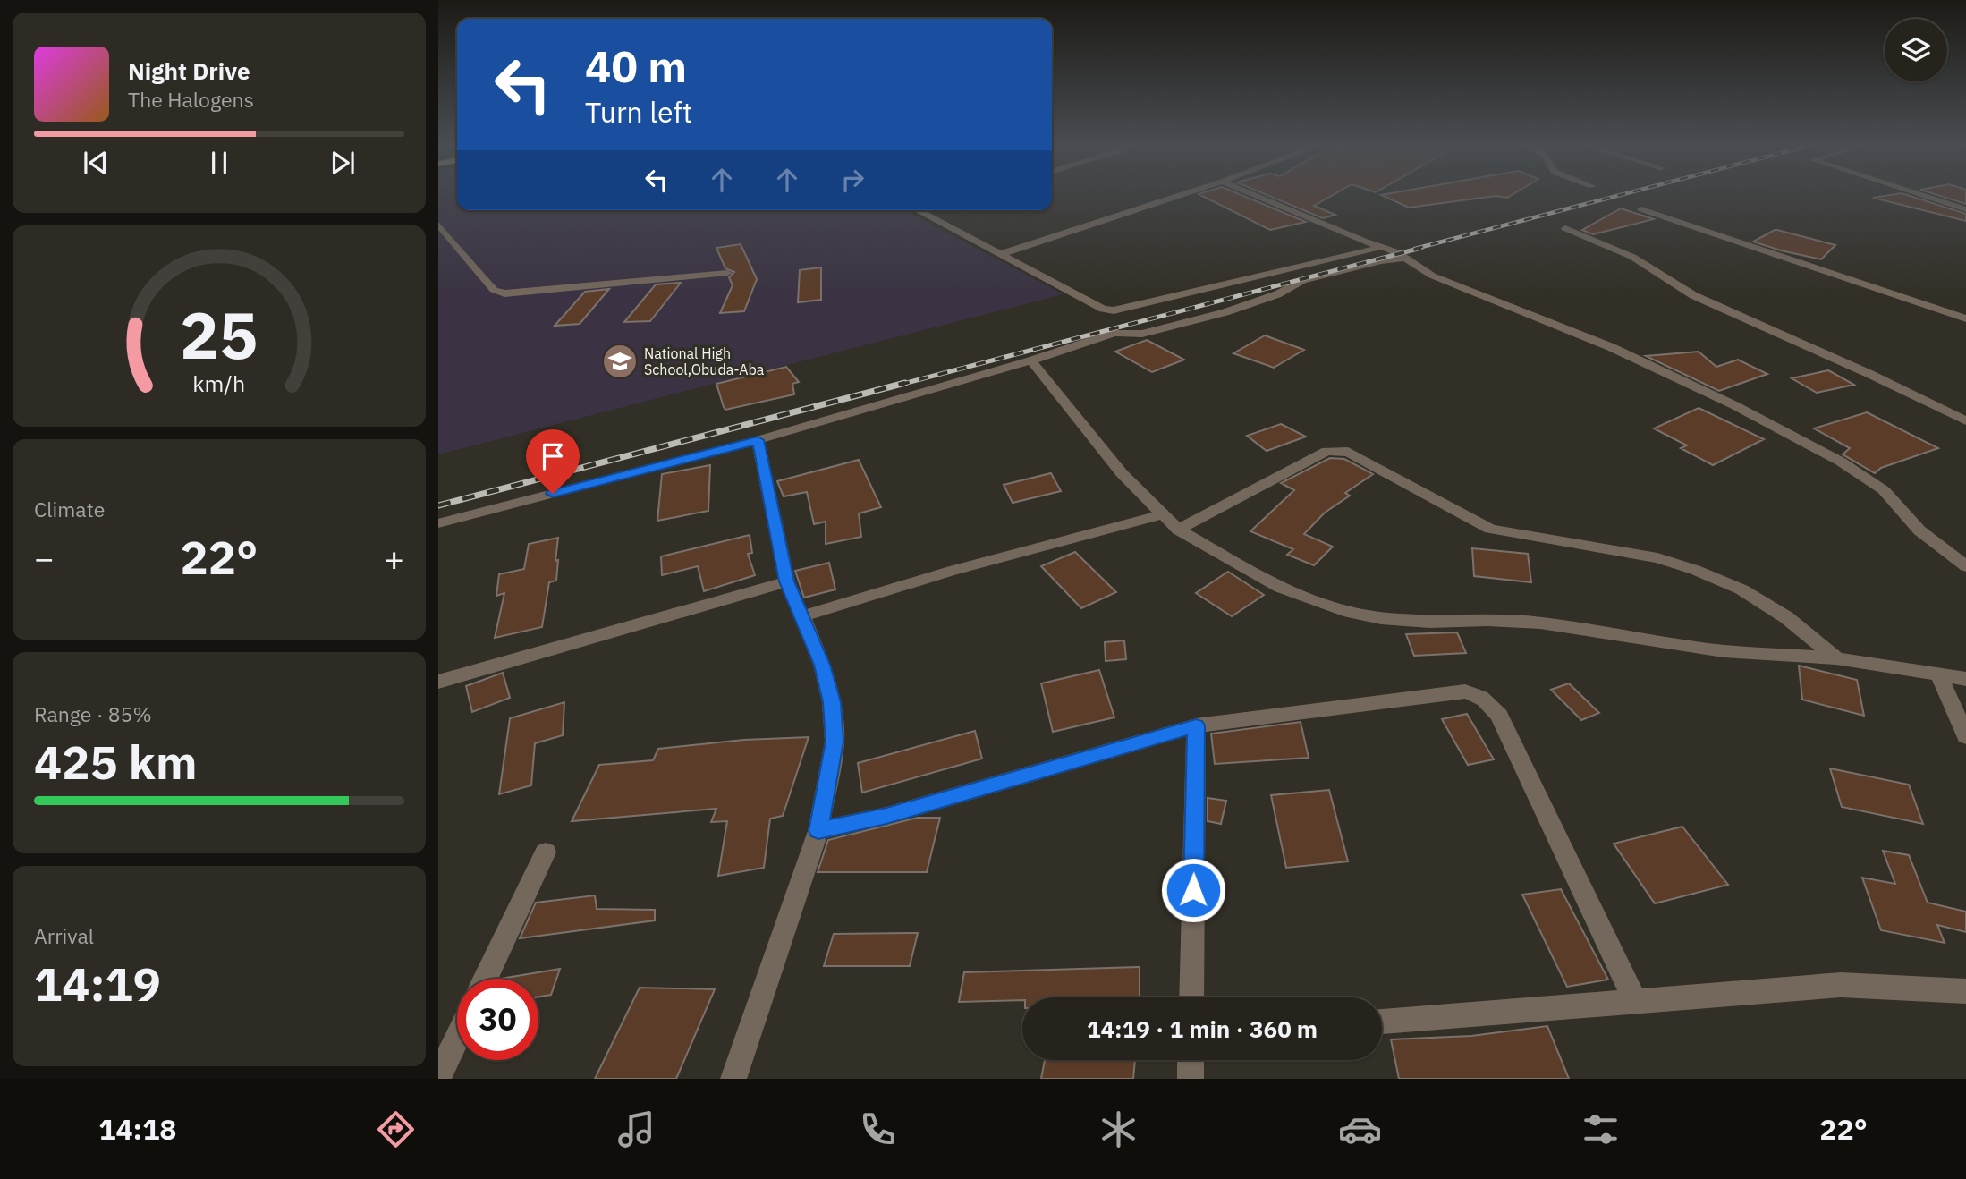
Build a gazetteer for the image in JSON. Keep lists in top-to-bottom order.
{
  "places": {
    "school or university": ["National High School,Obuda-Aba"]
  },
  "page": {
    "turn": ["40 m", "Turn left"],
    "song": ["Night Drive", "The Halogens"],
    "tile": [
      "Climate",
      ["Range · 85%", "425 km"],
      ["Arrival", "14:19"]
    ],
    "heat": ["−", "22°", "+"],
    "limit": "30",
    "trip": "14:19 · 1 min · 360 m",
    "tabs": ["14:18", "22°"],
    "gauge": ["25", "km/h"]
  }
}
